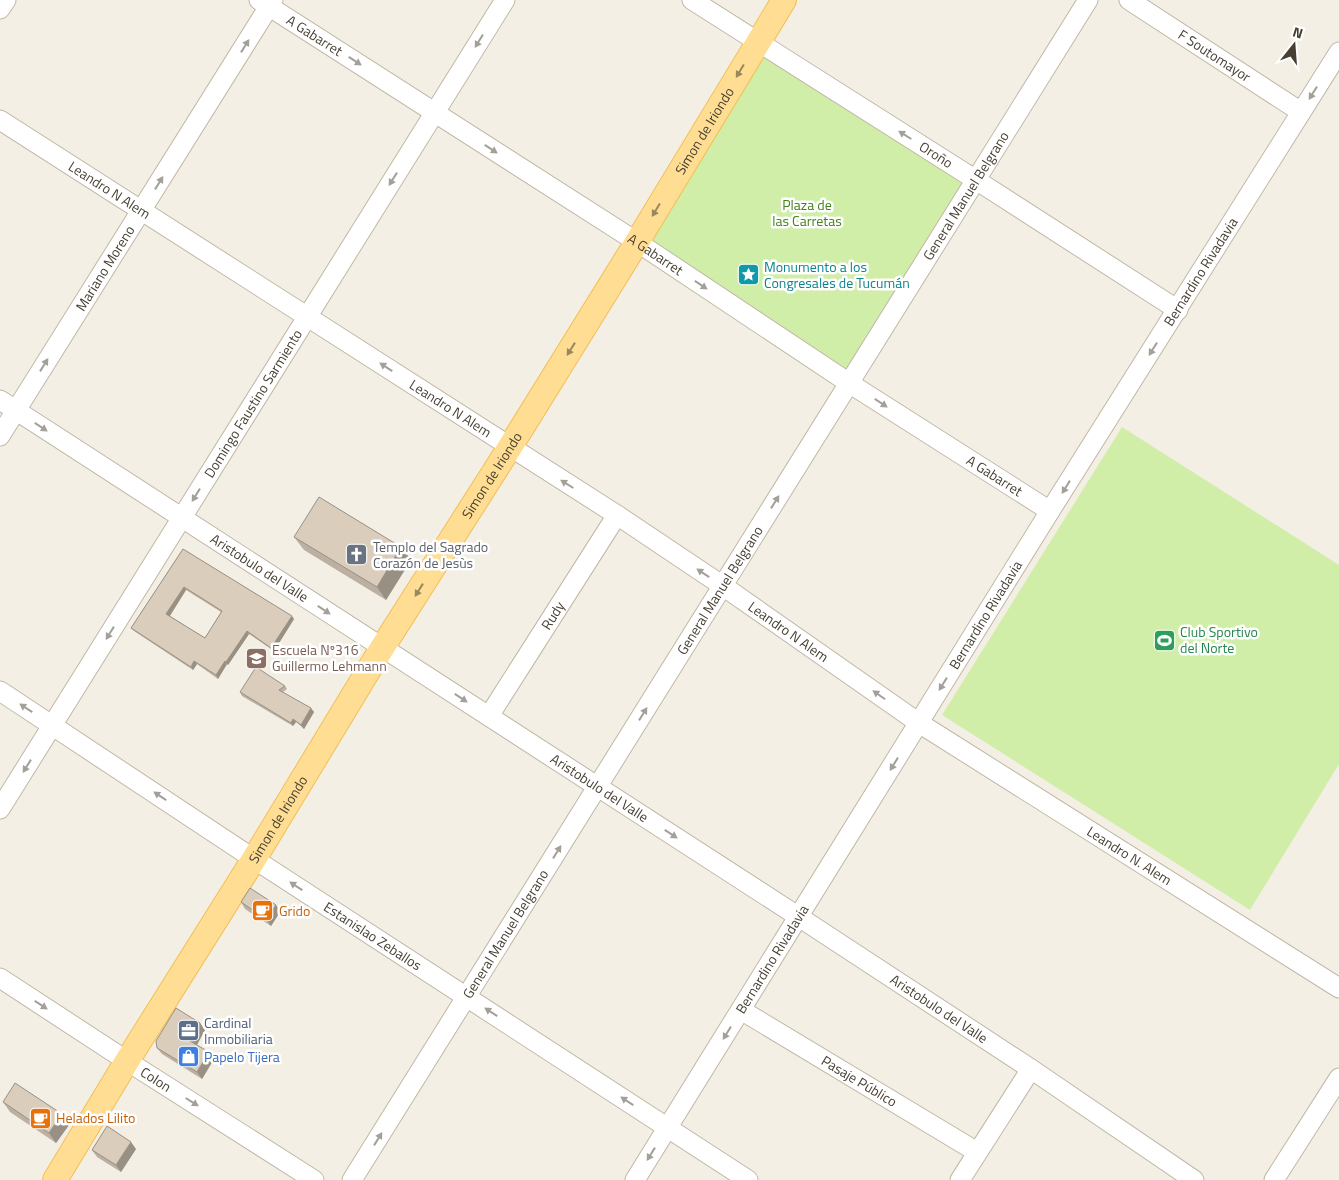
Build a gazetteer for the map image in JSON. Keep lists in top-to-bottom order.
{
  "streets": {
    "main road": ["Simon de Iriondo"],
    "street": [
      "A Gabarret",
      "F Soutomayor",
      "Oroño",
      "Leandro N Alem",
      "General Manuel Belgrano",
      "Mariano Moreno",
      "Bernardino Rivadavia",
      "Domingo Faustino Sarmiento",
      "Aristobulo del Valle",
      "Rudy",
      "Leandro N. Alem",
      "Estanislao Zeballos",
      "Colon",
      "Pasaje Público"
    ]
  },
  "crossings": [
    ["A Gabarret", "Simon de Iriondo"],
    ["A Gabarret", "General Manuel Belgrano"],
    ["A Gabarret", "Mariano Moreno"],
    ["A Gabarret", "Bernardino Rivadavia"],
    ["A Gabarret", "Domingo Faustino Sarmiento"],
    ["F Soutomayor", "Bernardino Rivadavia"],
    ["Simon de Iriondo", "Oroño"],
    ["Simon de Iriondo", "Leandro N Alem"],
    ["Simon de Iriondo", "Aristobulo del Valle"],
    ["Simon de Iriondo", "Estanislao Zeballos"],
    ["Simon de Iriondo", "Colon"],
    ["Oroño", "General Manuel Belgrano"],
    ["Oroño", "Bernardino Rivadavia"],
    ["Leandro N Alem", "General Manuel Belgrano"],
    ["Leandro N Alem", "Mariano Moreno"],
    ["Leandro N Alem", "Bernardino Rivadavia"],
    ["Leandro N Alem", "Domingo Faustino Sarmiento"],
    ["Leandro N Alem", "Rudy"],
    ["Leandro N Alem", "Leandro N. Alem"],
    ["General Manuel Belgrano", "Aristobulo del Valle"],
    ["General Manuel Belgrano", "Estanislao Zeballos"],
    ["Mariano Moreno", "Aristobulo del Valle"],
    ["Bernardino Rivadavia", "Aristobulo del Valle"],
    ["Bernardino Rivadavia", "Leandro N. Alem"],
    ["Bernardino Rivadavia", "Estanislao Zeballos"],
    ["Bernardino Rivadavia", "Pasaje Público"],
    ["Domingo Faustino Sarmiento", "Aristobulo del Valle"],
    ["Domingo Faustino Sarmiento", "Estanislao Zeballos"],
    ["Aristobulo del Valle", "Rudy"]
  ],
  "one_way": [
    "A Gabarret",
    "Simon de Iriondo",
    "Oroño",
    "Leandro N Alem",
    "General Manuel Belgrano",
    "Mariano Moreno",
    "Bernardino Rivadavia",
    "Domingo Faustino Sarmiento",
    "Aristobulo del Valle",
    "Estanislao Zeballos",
    "Colon"
  ],
  "parks": ["Plaza de las Carretas"],
  "places": {
    "place": ["Monumento a los Congresales de Tucumán"],
    "church": ["Templo del Sagrado Corazón de Jesùs"],
    "sports": ["Club Sportivo del Norte"],
    "school or university": ["Escuela Nº316 Guillermo Lehmann"],
    "cafe": ["Grido", "Helados Lilito"],
    "office": ["Cardinal Inmobiliaria"],
    "shop": ["Papelo Tijera"]
  },
  "north": "top"
}
